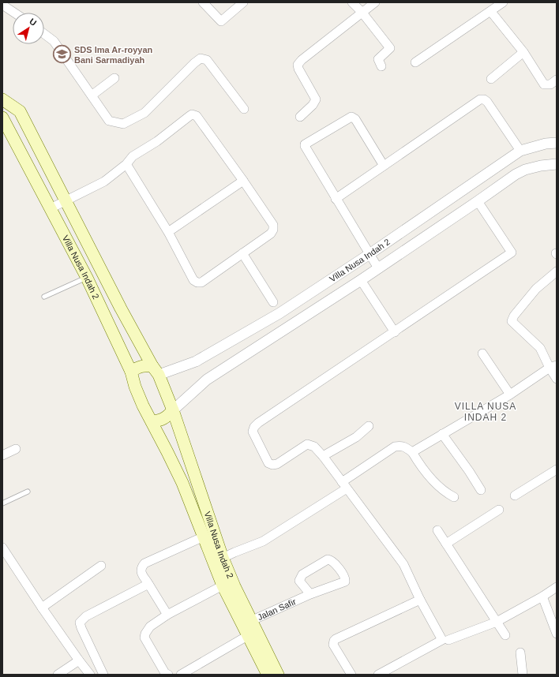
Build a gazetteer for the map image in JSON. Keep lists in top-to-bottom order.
{
  "streets": {
    "main road": ["Villa Nusa Indah 2"],
    "street": ["Jalan Safir"]
  },
  "crossings": [
    ["Villa Nusa Indah 2", "Jalan Safir"]
  ],
  "districts": ["VILLA NUSA INDAH 2"],
  "places": {
    "school or university": ["SDS Ima Ar-royyan Bani Sarmadiyah"]
  },
  "north": "top right"
}
